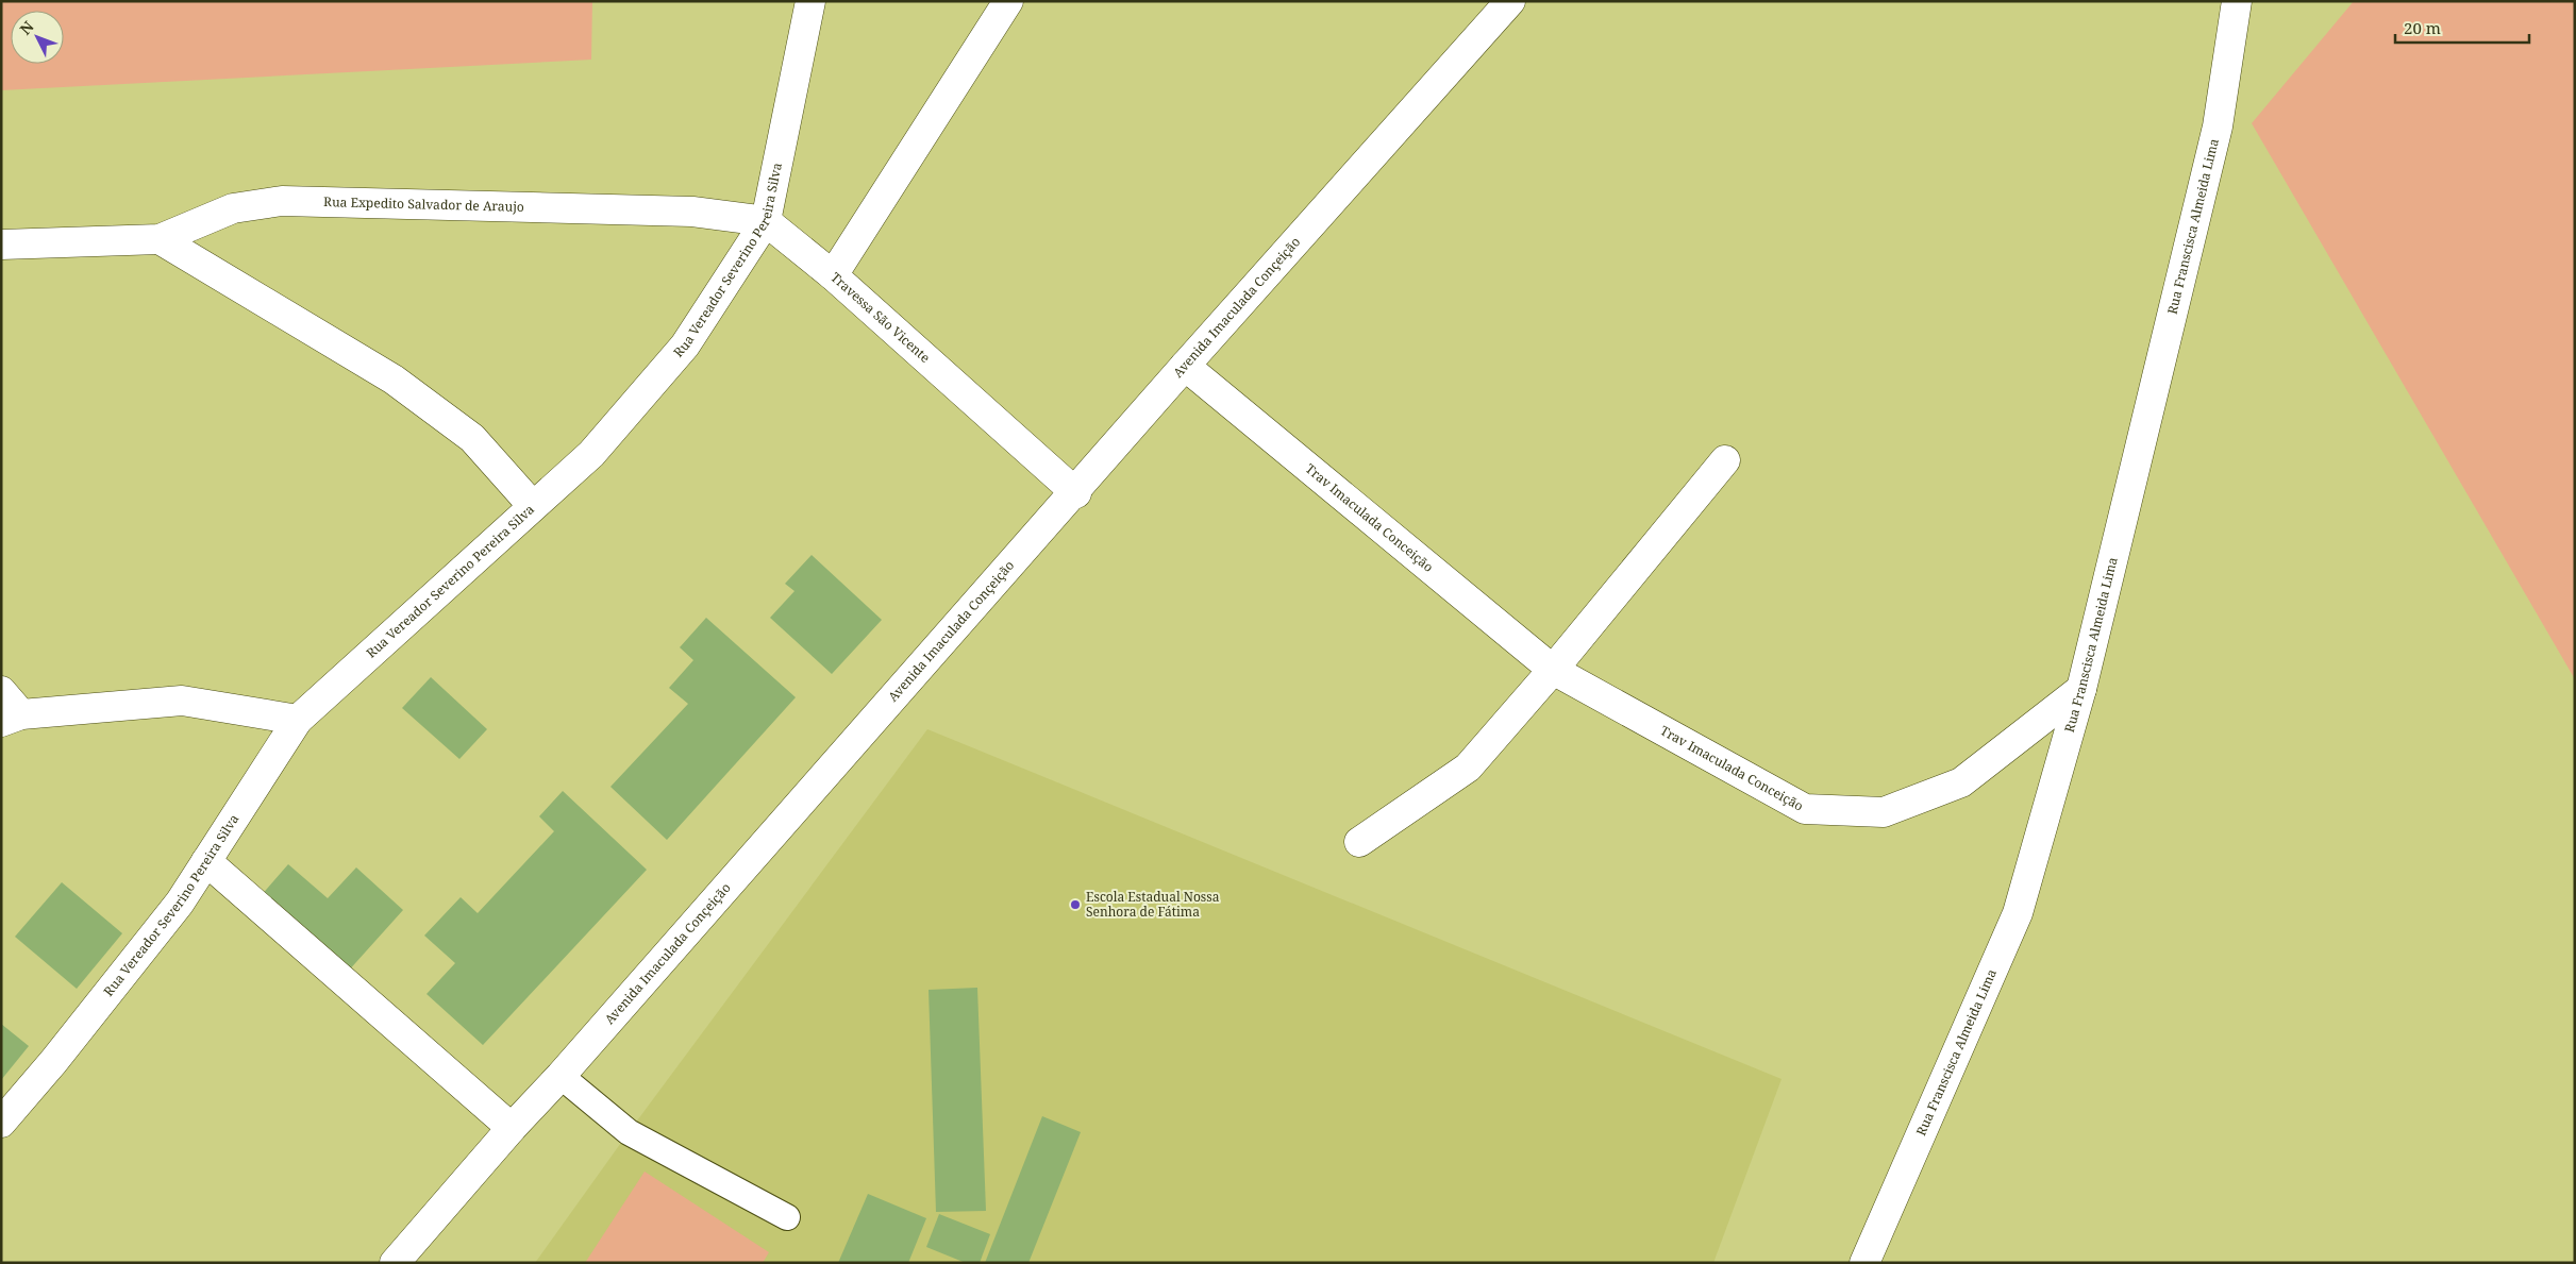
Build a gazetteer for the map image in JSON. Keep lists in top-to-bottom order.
{
  "streets": {
    "street": [
      "Rua Expedito Salvador de Araujo",
      "Rua Franscisca Almeida Lima",
      "Rua Vereador Severino Pereira Silva",
      "Avenida Imaculada Conçeição",
      "Travessa São Vicente",
      "Trav Imaculada Conceição"
    ]
  },
  "crossings": [
    ["Rua Expedito Salvador de Araujo", "Rua Vereador Severino Pereira Silva"],
    ["Rua Franscisca Almeida Lima", "Trav Imaculada Conceição"],
    ["Avenida Imaculada Conçeição", "Travessa São Vicente"],
    ["Avenida Imaculada Conçeição", "Trav Imaculada Conceição"]
  ],
  "places": ["Escola Estadual Nossa Senhora de Fátima"],
  "scale_bar": "20 m",
  "north": "top left"
}
